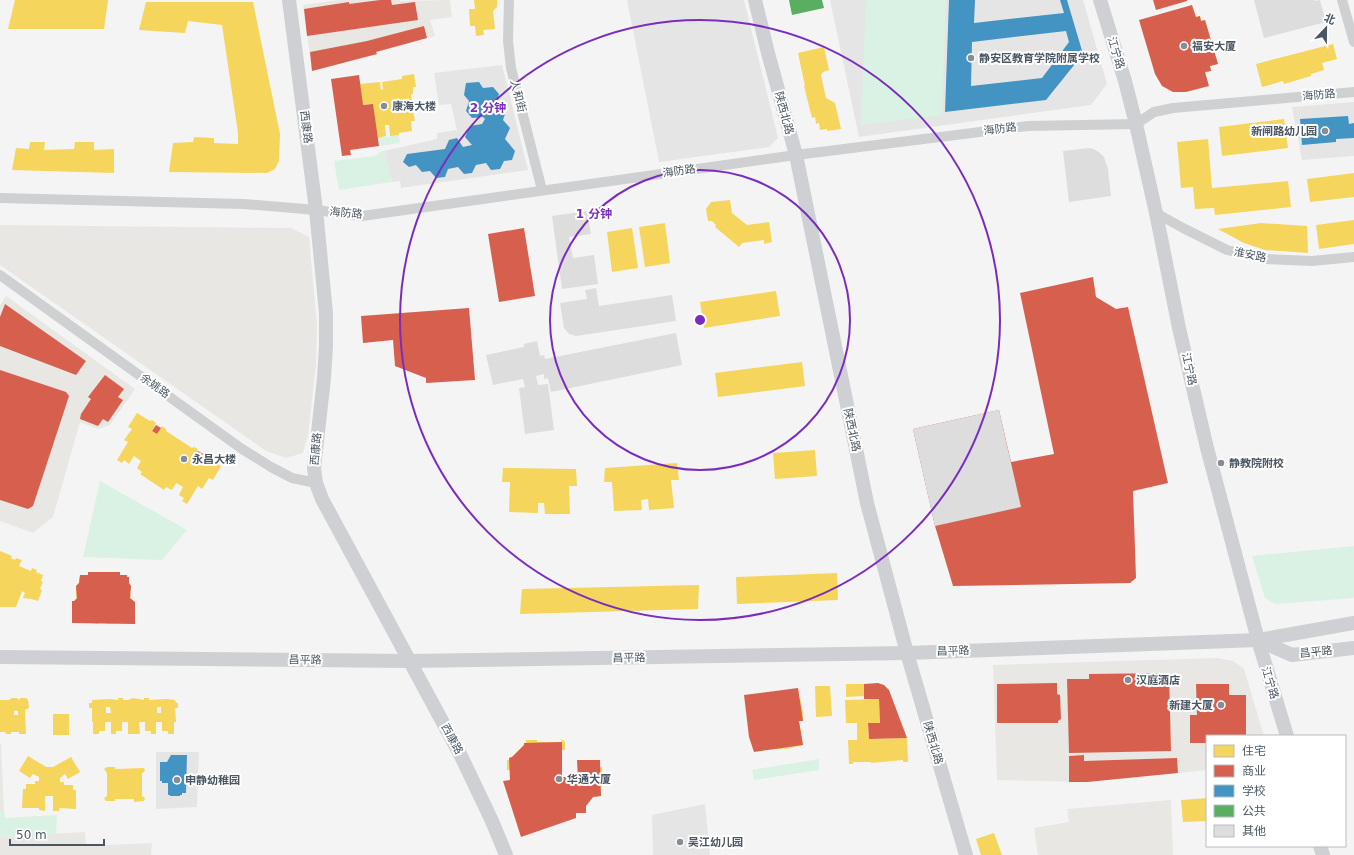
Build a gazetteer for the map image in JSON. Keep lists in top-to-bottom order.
{
  "streets": {
    "street": [
      "江宁路",
      "海防路",
      "人和街",
      "陕西北路",
      "西康路",
      "淮安路",
      "余姚路",
      "昌平路"
    ]
  },
  "crossings": [
    ["江宁路", "海防路"],
    ["江宁路", "淮安路"],
    ["江宁路", "昌平路"],
    ["海防路", "人和街"],
    ["海防路", "陕西北路"],
    ["海防路", "西康路"],
    ["陕西北路", "昌平路"],
    ["西康路", "余姚路"],
    ["西康路", "昌平路"]
  ],
  "places": [
    "福安大厦",
    "静安区教育学院附属学校",
    "康海大楼",
    "新闸路幼儿园",
    "永昌大楼",
    "静教院附校",
    "汉庭酒店",
    "新建大厦",
    "华通大厦",
    "申静幼稚园",
    "吴江幼儿园"
  ],
  "legend": [
    "住宅",
    "商业",
    "学校",
    "公共",
    "其他"
  ],
  "scale_bar": "50 m",
  "north": "top",
  "rings": ["2 分钟", "1 分钟"]
}
